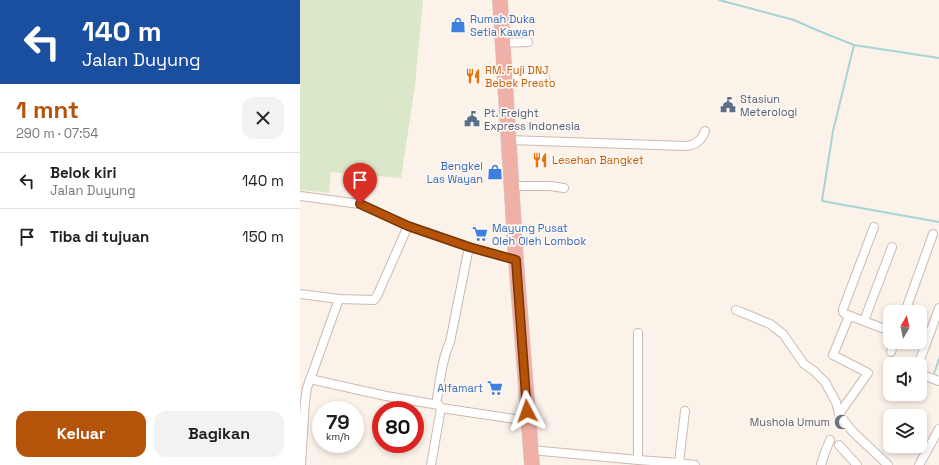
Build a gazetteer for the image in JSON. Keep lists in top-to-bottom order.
{
  "places": {
    "shop": ["Rumah Duka Setia Kawan", "Bengkel Las Wayan"],
    "restaurant": ["RM. Fuji DNJ Bebek Presto", "Lesehan Bangket"],
    "public building": ["Stasiun Meterologi", "Pt. Freight Express Indonesia"],
    "supermarket": ["Mayung Pusat Oleh Oleh Lombok", "Alfamart"],
    "mosque": ["Mushola Umum"]
  },
  "north": "top",
  "page": {
    "turn": ["140 m", "Jalan Duyung"],
    "heading": ["1 mnt", "290 m · 07:54"],
    "list": [
      {
        "name": "Belok kiri",
        "note": "Jalan Duyung",
        "value": "140 m"
      },
      {
        "name": "Tiba di tujuan",
        "value": "150 m"
      }
    ],
    "speed": "79 km/h",
    "limit": "80",
    "buttons": ["Keluar", "Bagikan"]
  }
}
